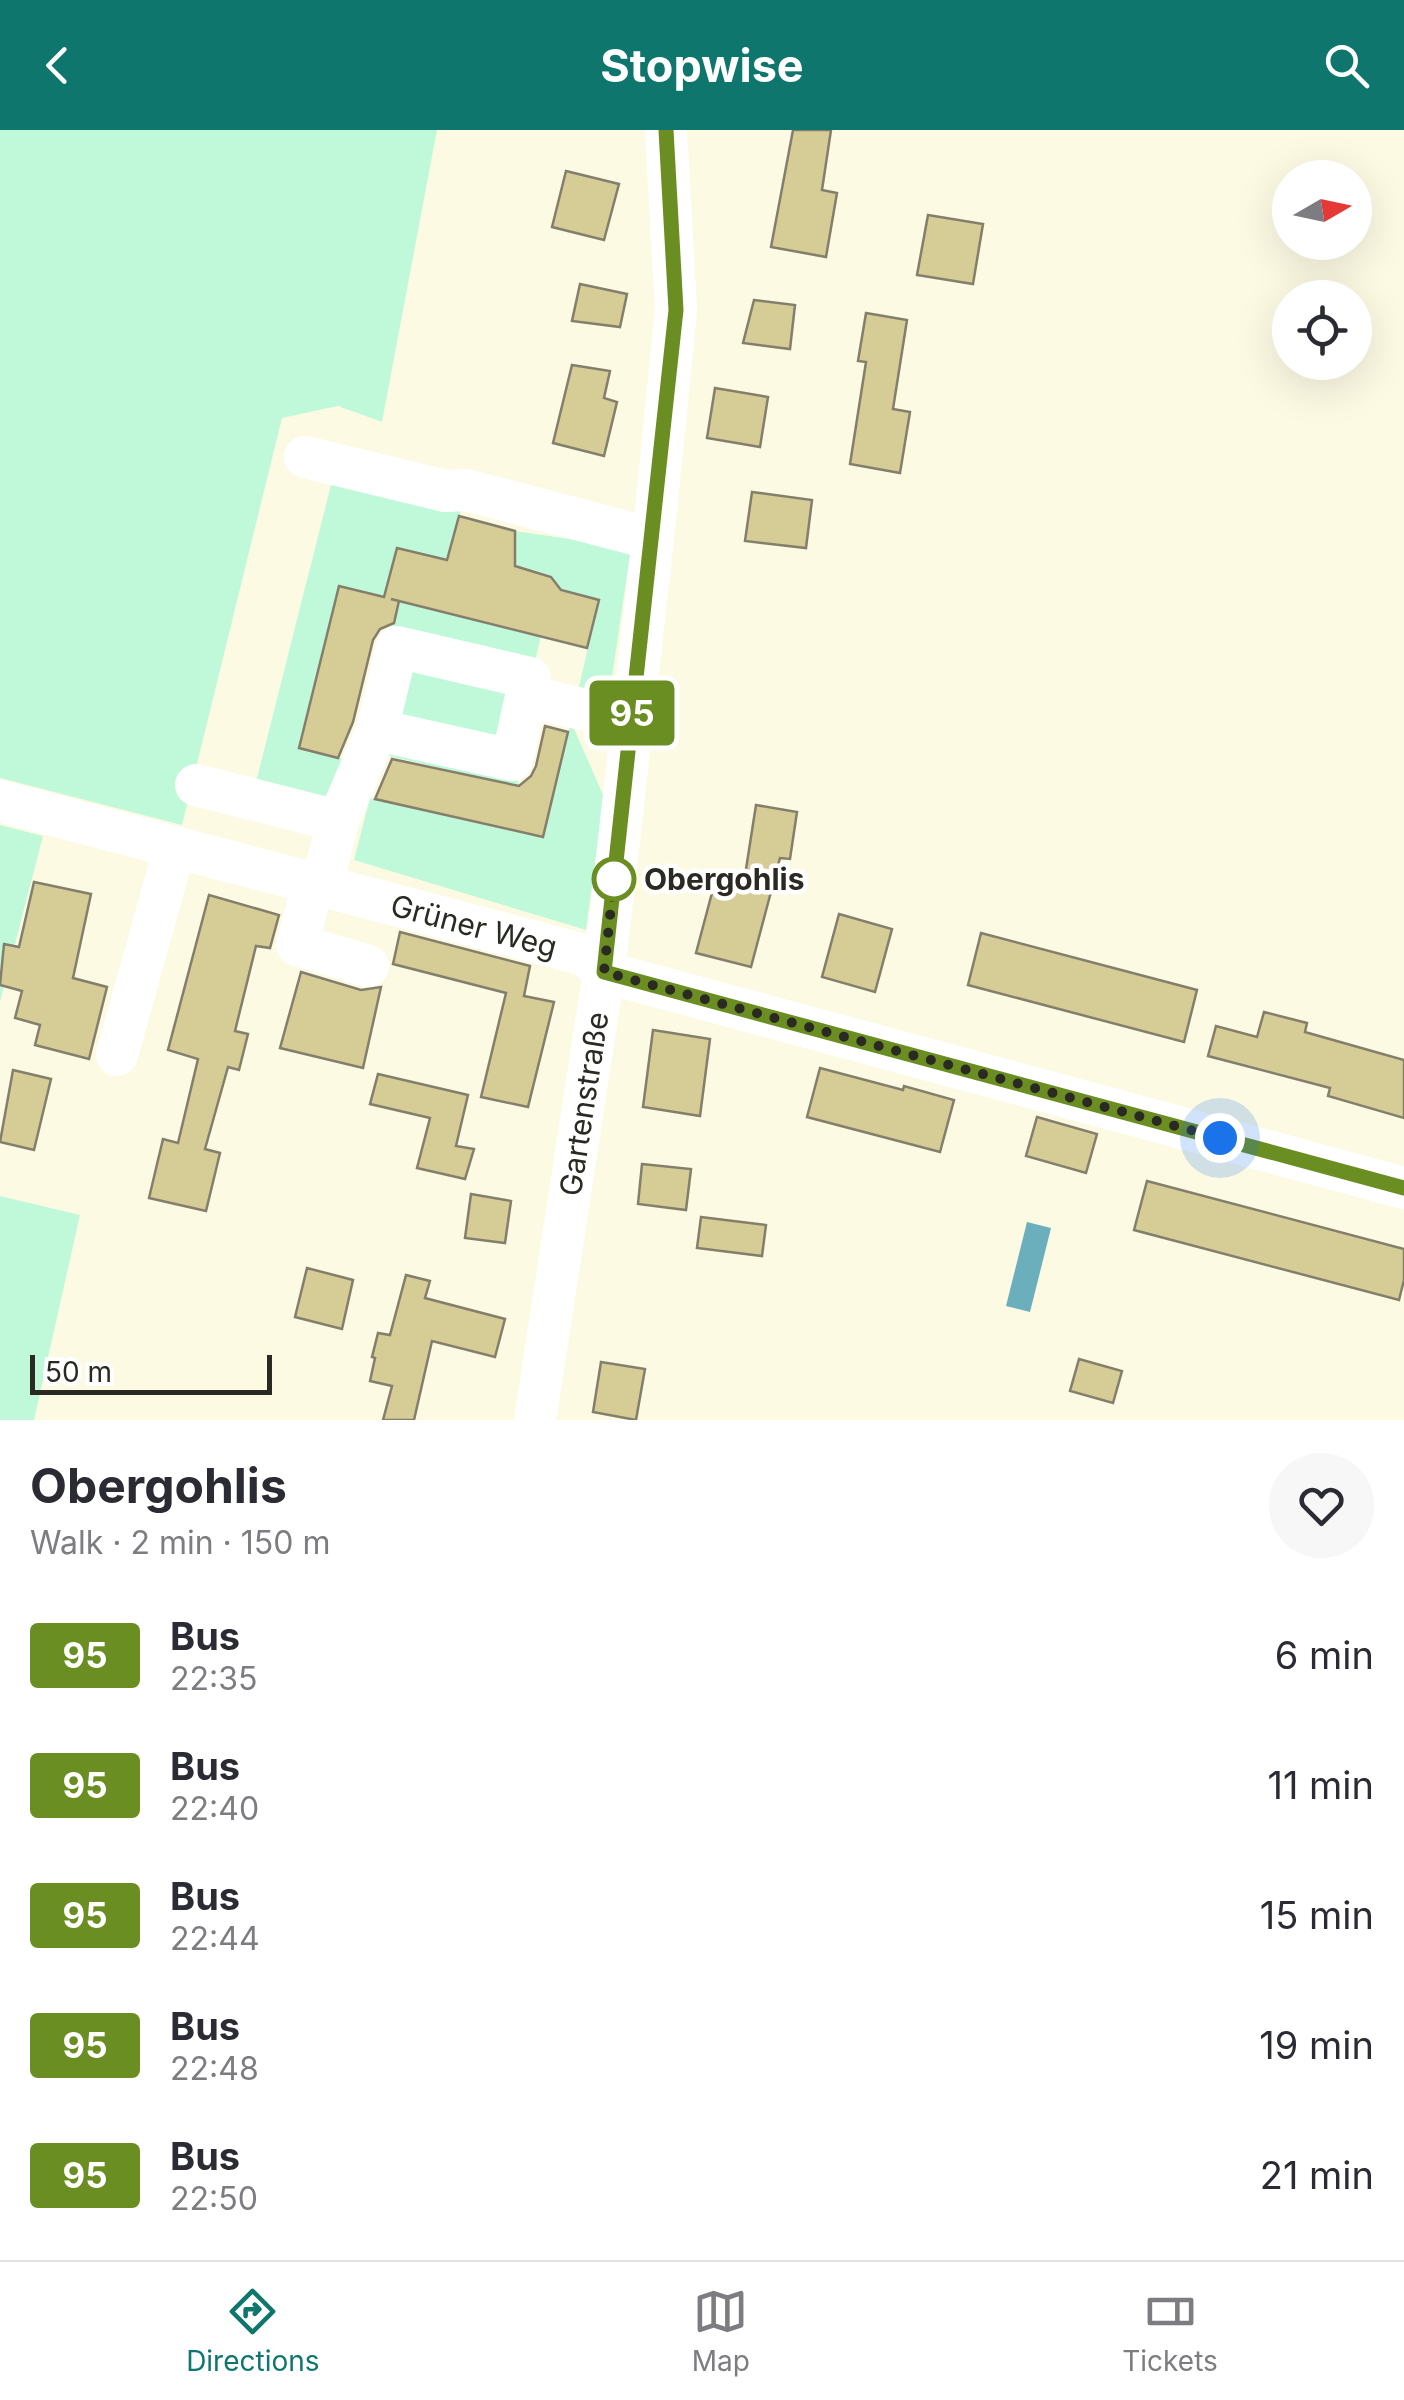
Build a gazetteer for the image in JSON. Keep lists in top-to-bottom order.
{
  "streets": {
    "street": ["Grüner Weg", "Gartenstraße"]
  },
  "crossings": [
    ["Grüner Weg", "Gartenstraße"]
  ],
  "places": ["Obergohlis"],
  "lines": ["bus line 95"],
  "scale_bar": "50 m",
  "north": "right",
  "page": {
    "header": "Stopwise",
    "on_map": "95",
    "scale": "50 m",
    "heading": ["Obergohlis", "Walk · 2 min · 150 m"],
    "list": [
      {
        "mark": "95",
        "name": "Bus",
        "note": "22:35",
        "value": "6 min"
      },
      {
        "mark": "95",
        "name": "Bus",
        "note": "22:40",
        "value": "11 min"
      },
      {
        "mark": "95",
        "name": "Bus",
        "note": "22:44",
        "value": "15 min"
      },
      {
        "mark": "95",
        "name": "Bus",
        "note": "22:48",
        "value": "19 min"
      },
      {
        "mark": "95",
        "name": "Bus",
        "note": "22:50",
        "value": "21 min"
      }
    ],
    "tabs": ["Directions", "Map", "Tickets"]
  }
}
